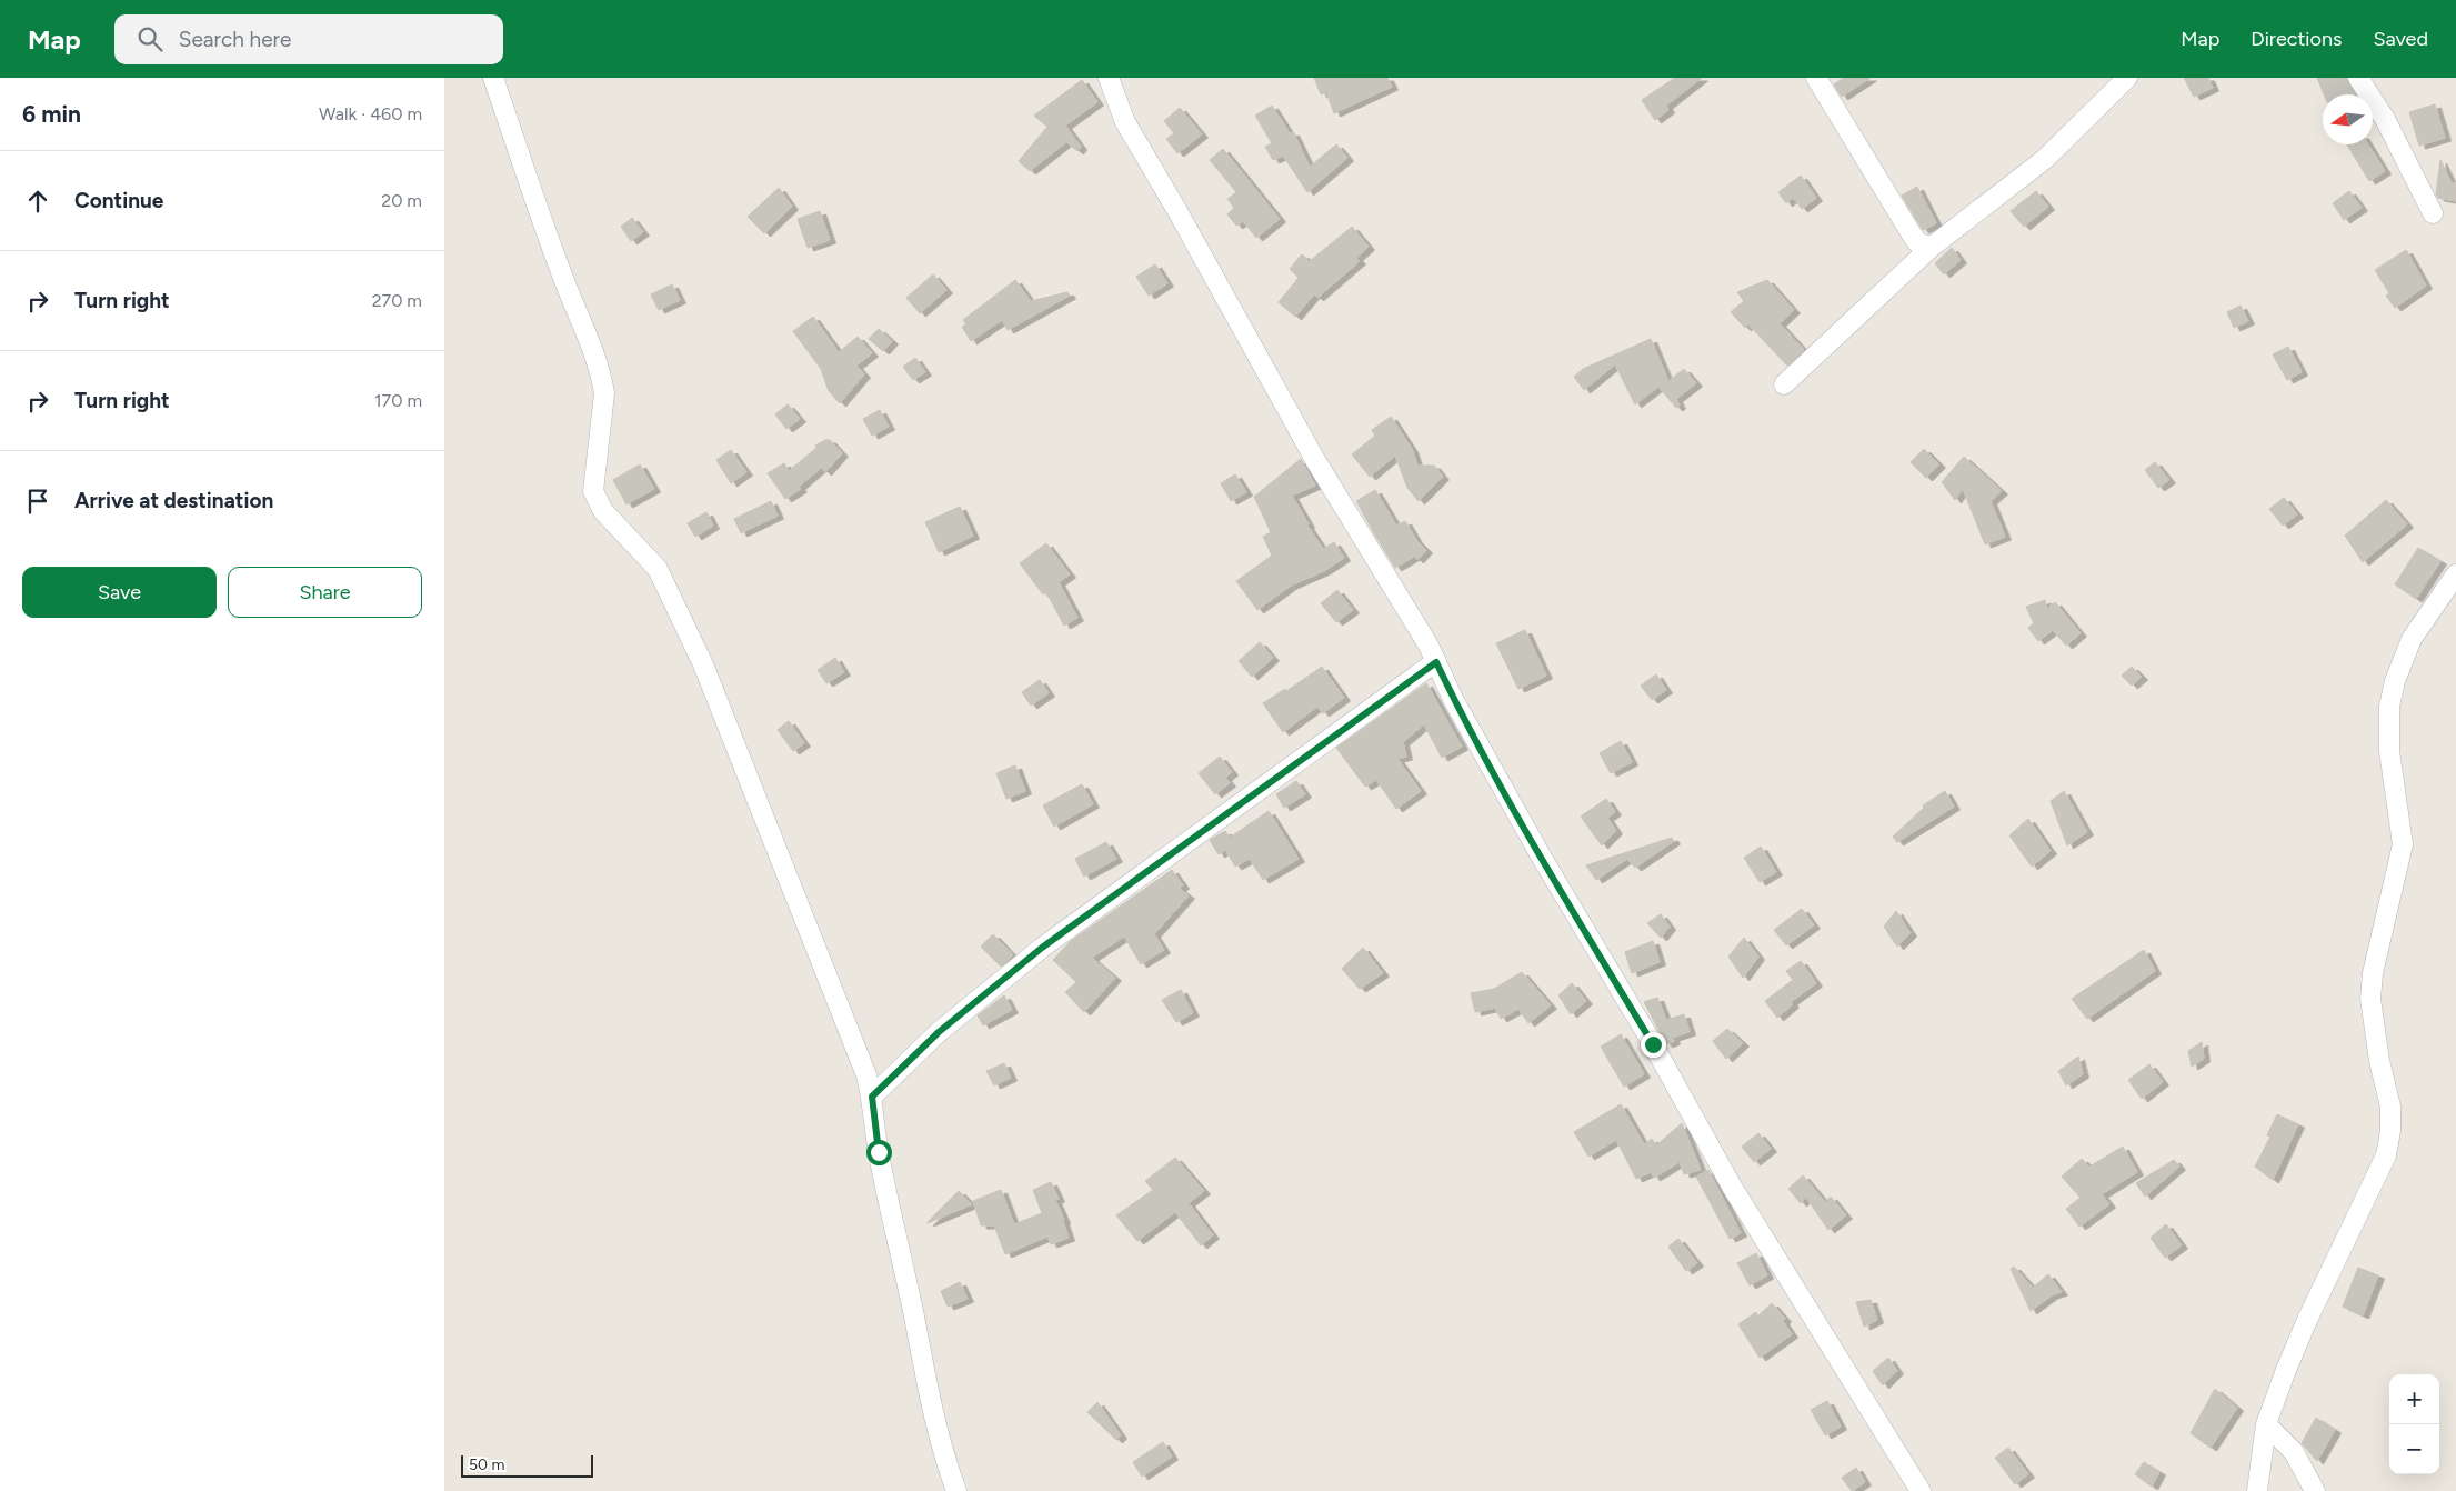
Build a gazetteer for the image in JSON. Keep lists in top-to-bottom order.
{
  "scale_bar": "50 m",
  "north": "left",
  "page": {
    "header": "Map",
    "search": "Search here",
    "nav": ["Map", "Directions", "Saved"],
    "heading": ["6 min", "Walk · 460 m"],
    "list": [
      ["Continue", "20 m"],
      ["Turn right", "270 m"],
      ["Turn right", "170 m"],
      "Arrive at destination"
    ],
    "buttons": ["Save", "Share"],
    "map_buttons": ["+", "−"],
    "scale": "50 m"
  }
}
